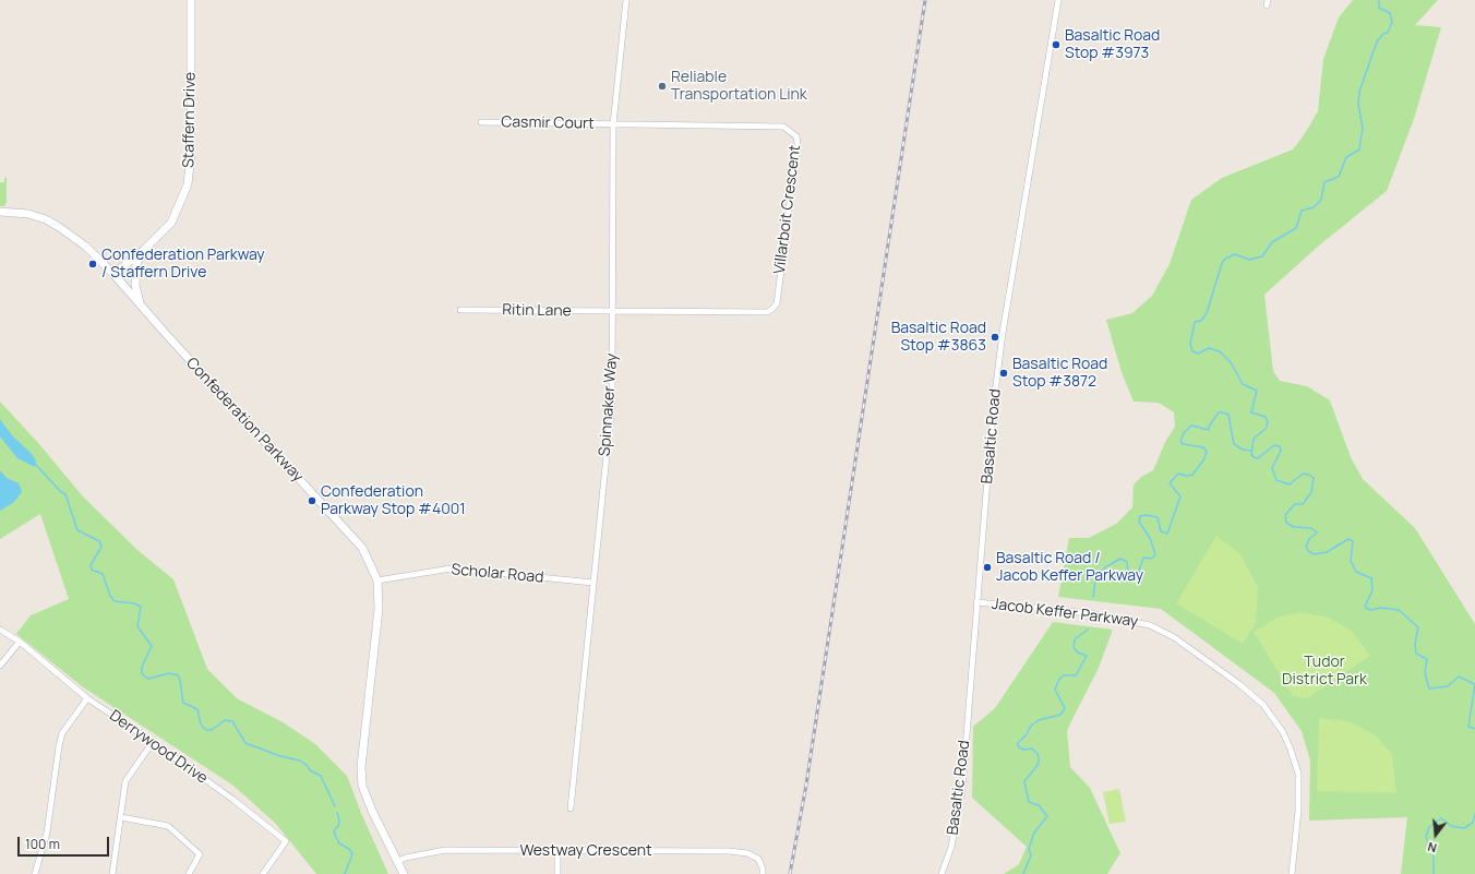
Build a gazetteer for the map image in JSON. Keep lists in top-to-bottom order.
{
  "streets": {
    "street": [
      "Staffern Drive",
      "Casmir Court",
      "Villarboit Crescent",
      "Ritin Lane",
      "Spinnaker Way",
      "Confederation Parkway",
      "Basaltic Road",
      "Scholar Road",
      "Jacob Keffer Parkway",
      "Derrywood Drive",
      "Westway Crescent"
    ]
  },
  "crossings": [
    ["Staffern Drive", "Confederation Parkway"],
    ["Casmir Court", "Villarboit Crescent"],
    ["Casmir Court", "Spinnaker Way"],
    ["Villarboit Crescent", "Ritin Lane"],
    ["Villarboit Crescent", "Spinnaker Way"],
    ["Ritin Lane", "Spinnaker Way"],
    ["Spinnaker Way", "Scholar Road"],
    ["Confederation Parkway", "Scholar Road"],
    ["Confederation Parkway", "Westway Crescent"],
    ["Basaltic Road", "Jacob Keffer Parkway"]
  ],
  "parks": ["Tudor District Park"],
  "places": [
    "Basaltic Road Stop #3973",
    "Reliable Transportation Link",
    "Confederation Parkway / Staffern Drive",
    "Basaltic Road Stop #3863",
    "Basaltic Road Stop #3872",
    "Confederation Parkway Stop #4001",
    "Basaltic Road / Jacob Keffer Parkway"
  ],
  "scale_bar": "100 m",
  "north": "bottom"
}
